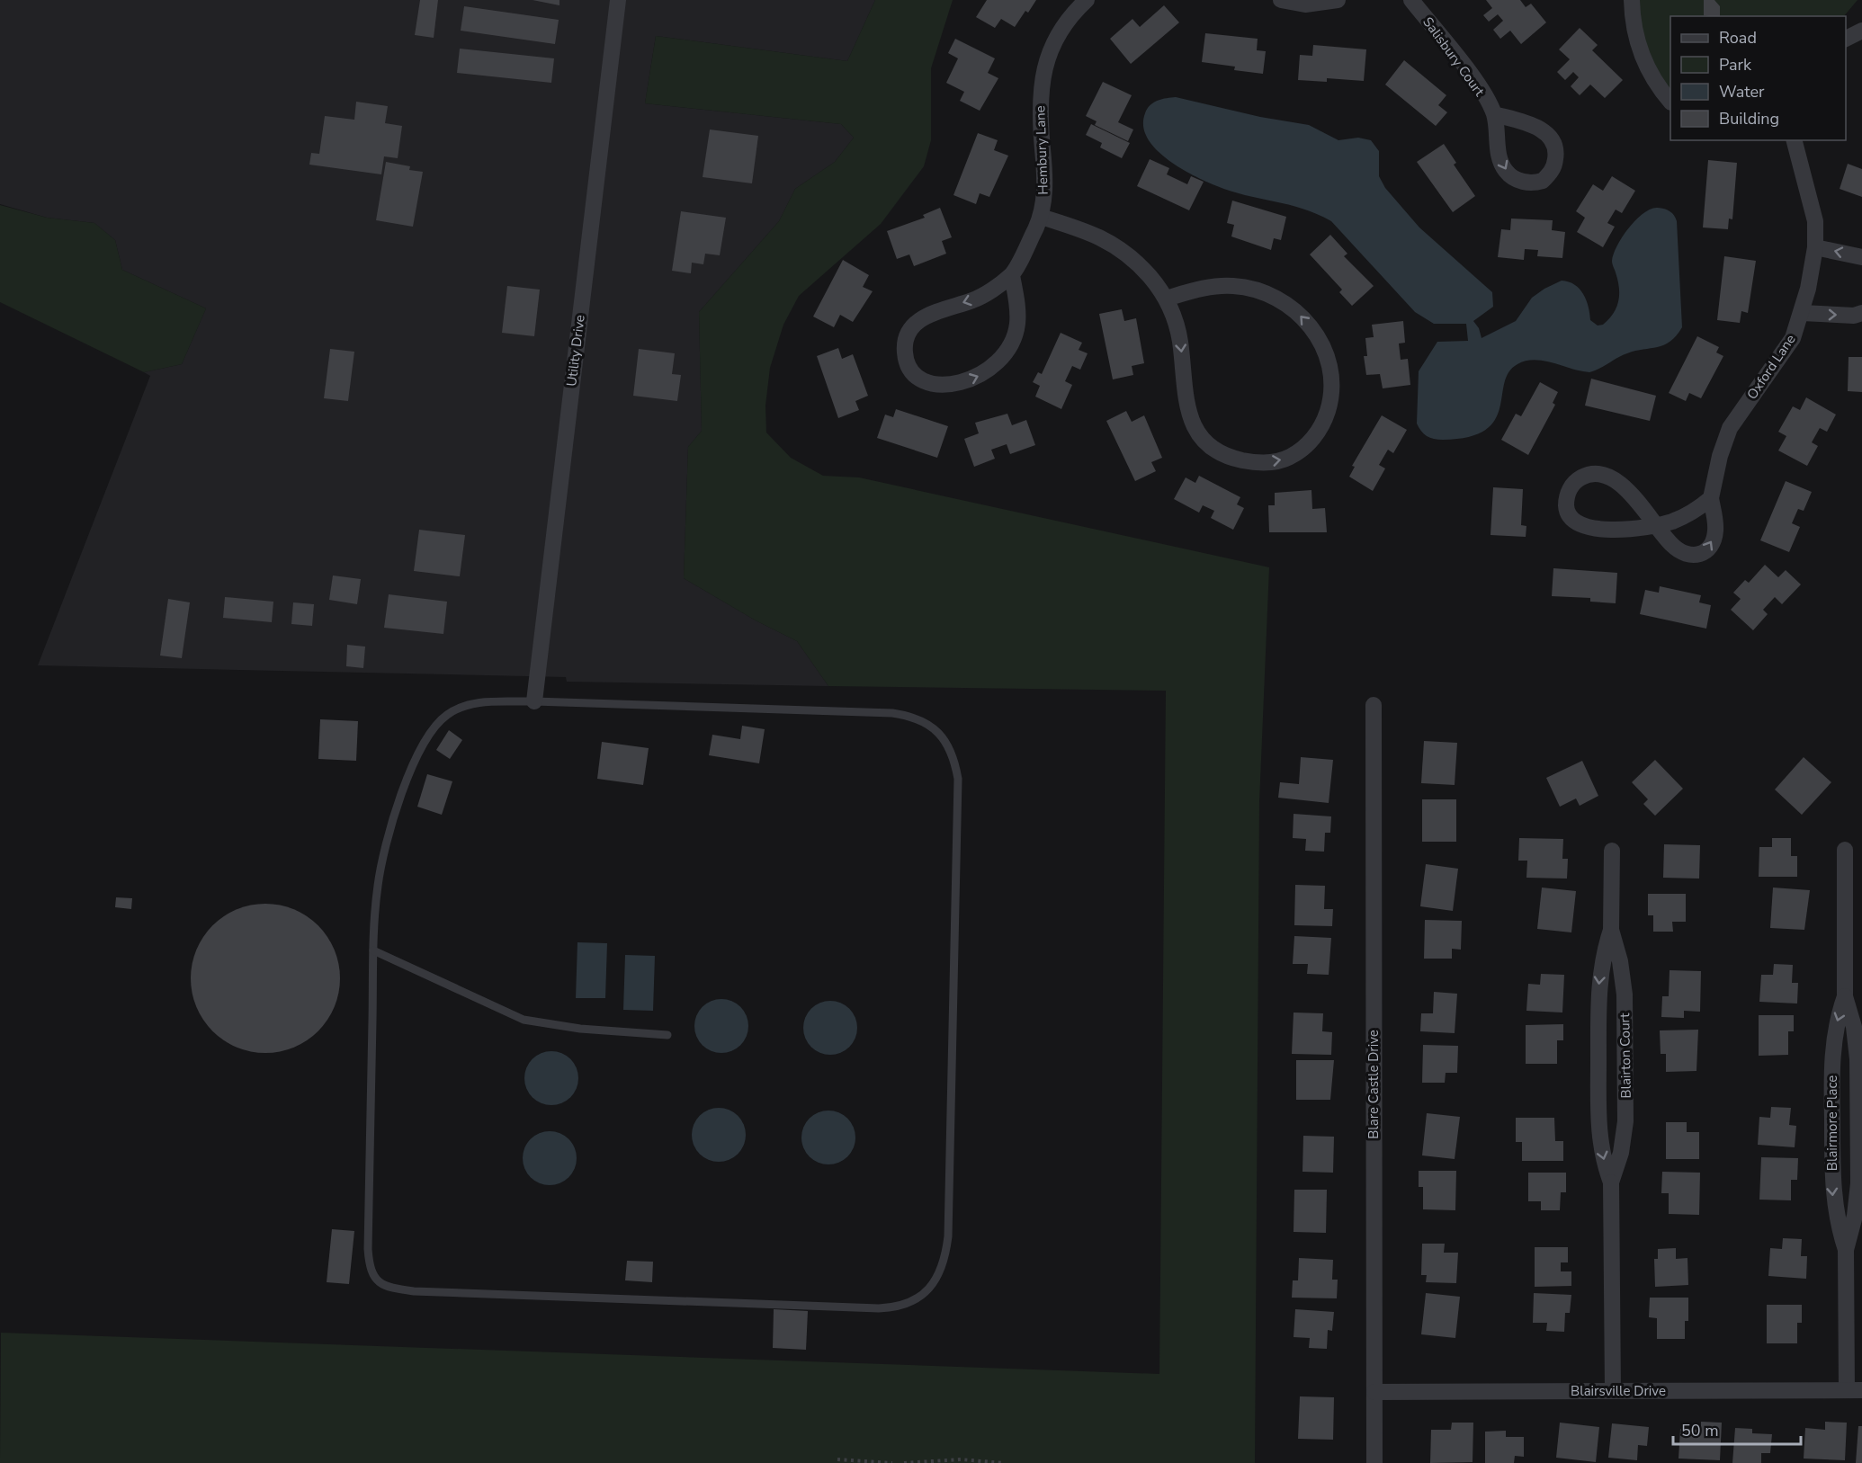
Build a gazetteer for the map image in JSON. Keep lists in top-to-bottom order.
{
  "streets": {
    "street": [
      "Salisbury Court",
      "Hembury Lane",
      "Utility Drive",
      "Oxford Lane",
      "Blairton Court",
      "Blare Castle Drive",
      "Blairmore Place",
      "Blairsville Drive"
    ]
  },
  "crossings": [
    ["Blairton Court", "Blairsville Drive"],
    ["Blare Castle Drive", "Blairsville Drive"],
    ["Blairmore Place", "Blairsville Drive"]
  ],
  "legend": [
    "Road",
    "Park",
    "Water",
    "Building"
  ],
  "scale_bar": "50 m"
}
